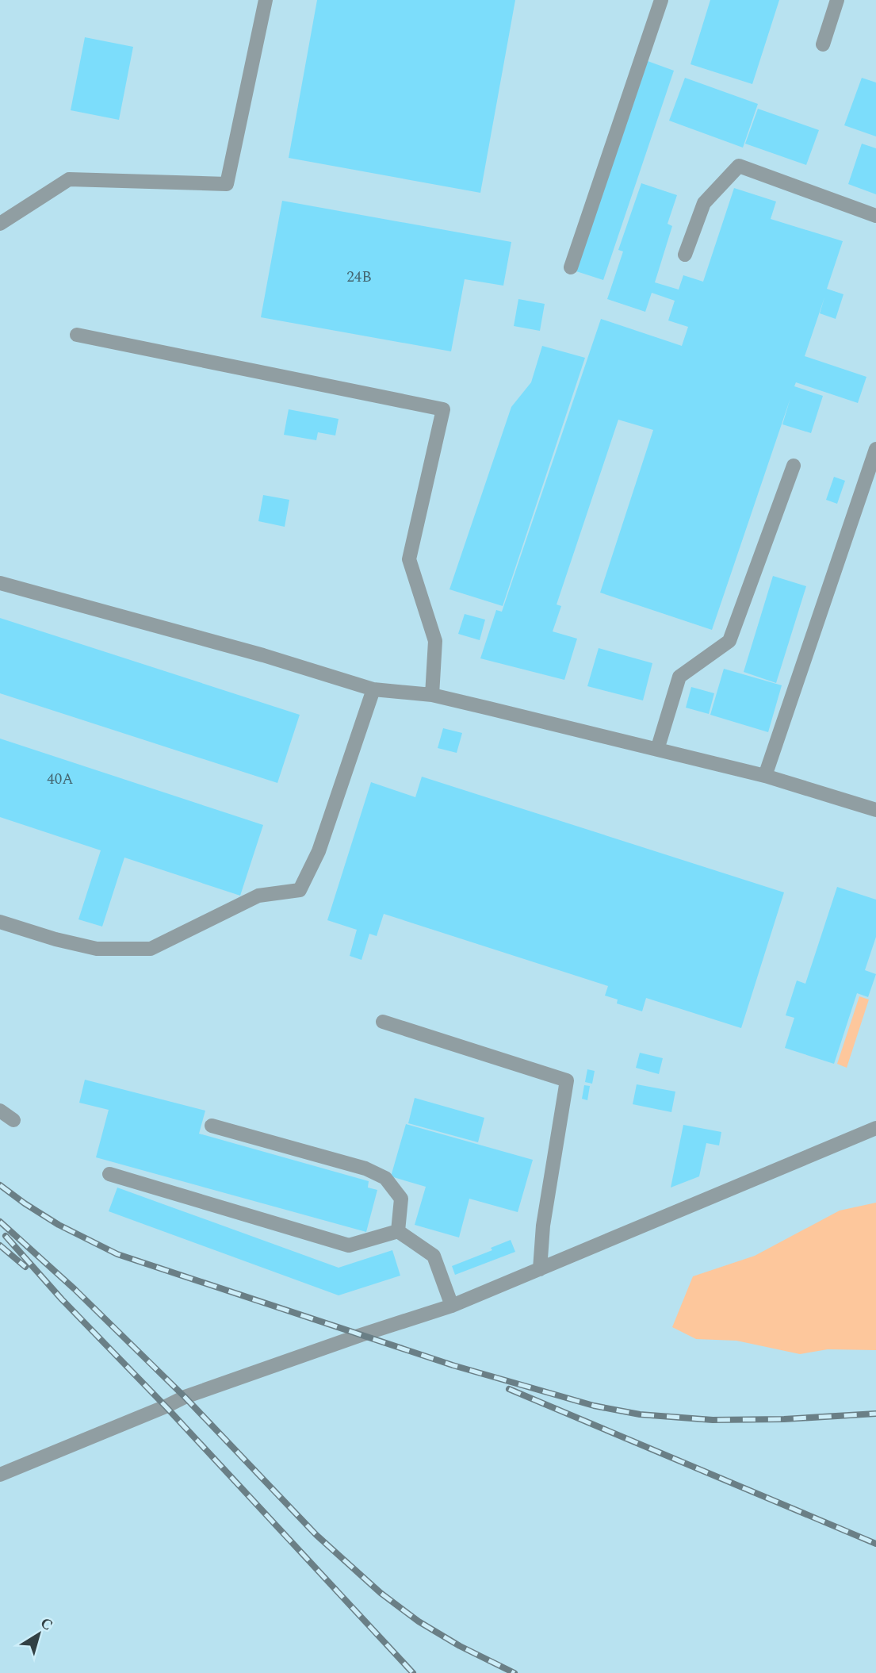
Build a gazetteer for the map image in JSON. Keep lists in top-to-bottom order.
{
  "house_numbers": ["24В", "40А"],
  "north": "top right"
}
